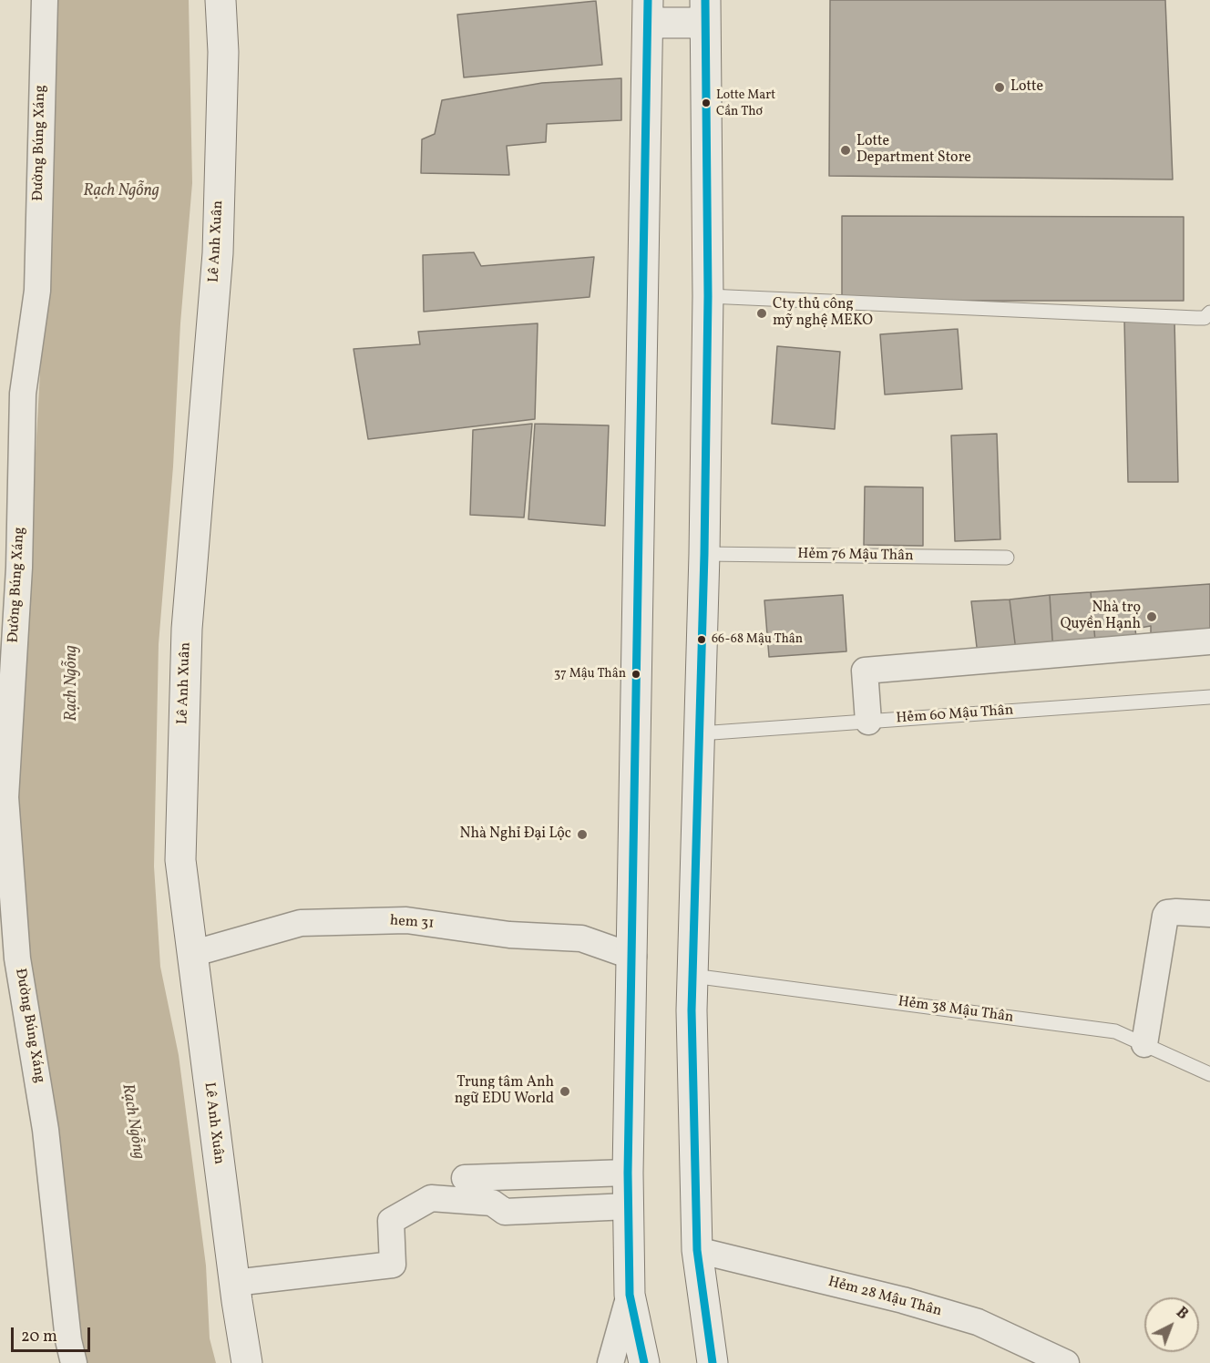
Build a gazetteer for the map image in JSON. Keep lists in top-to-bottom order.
{
  "streets": {
    "main road": ["Lê Anh Xuân"],
    "street": ["Đường Búng Xáng", "hem 31", "Hẻm 28 Mậu Thân"],
    "lane": ["Hẻm 76 Mậu Thân", "Hẻm 60 Mậu Thân", "Hẻm 38 Mậu Thân"]
  },
  "crossings": [
    ["Lê Anh Xuân", "hem 31"]
  ],
  "water": ["Rạch Ngỗng"],
  "places": [
    "Lotte",
    "Lotte Mart Cần Thơ",
    "Lotte Department Store",
    "Cty thủ công mỹ nghệ MEKO",
    "Nhà trọ Quyền Hạnh",
    "66-68 Mậu Thân",
    "37 Mậu Thân",
    "Nhà Nghỉ Đại Lộc",
    "Trung tâm Anh ngữ EDU World"
  ],
  "scale_bar": "20 m",
  "north": "top right"
}
